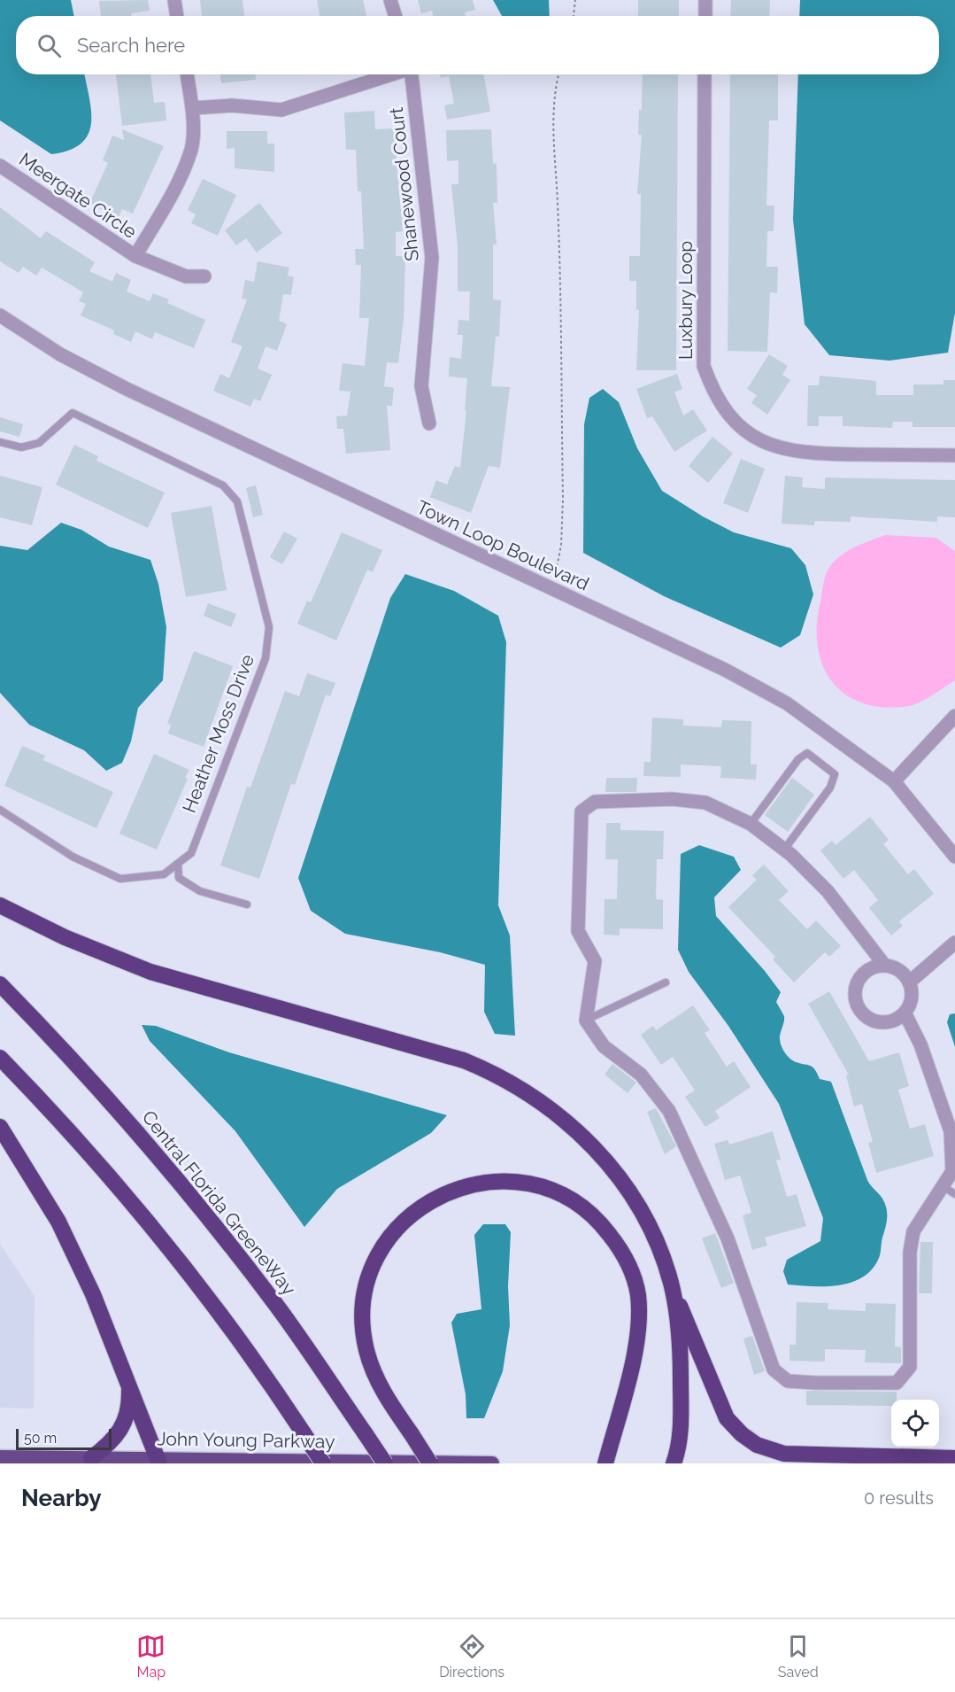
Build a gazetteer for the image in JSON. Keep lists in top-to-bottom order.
{
  "streets": {
    "highway": ["Central Florida GreeneWay", "John Young Parkway"],
    "street": [
      "Shanewood Court",
      "Meergate Circle",
      "Luxbury Loop",
      "Town Loop Boulevard"
    ],
    "lane": ["Heather Moss Drive"]
  },
  "scale_bar": "50 m",
  "page": {
    "search": "Search here",
    "scale": "50 m",
    "heading": ["Nearby", "0 results"],
    "nav": ["Map", "Directions", "Saved"]
  }
}
